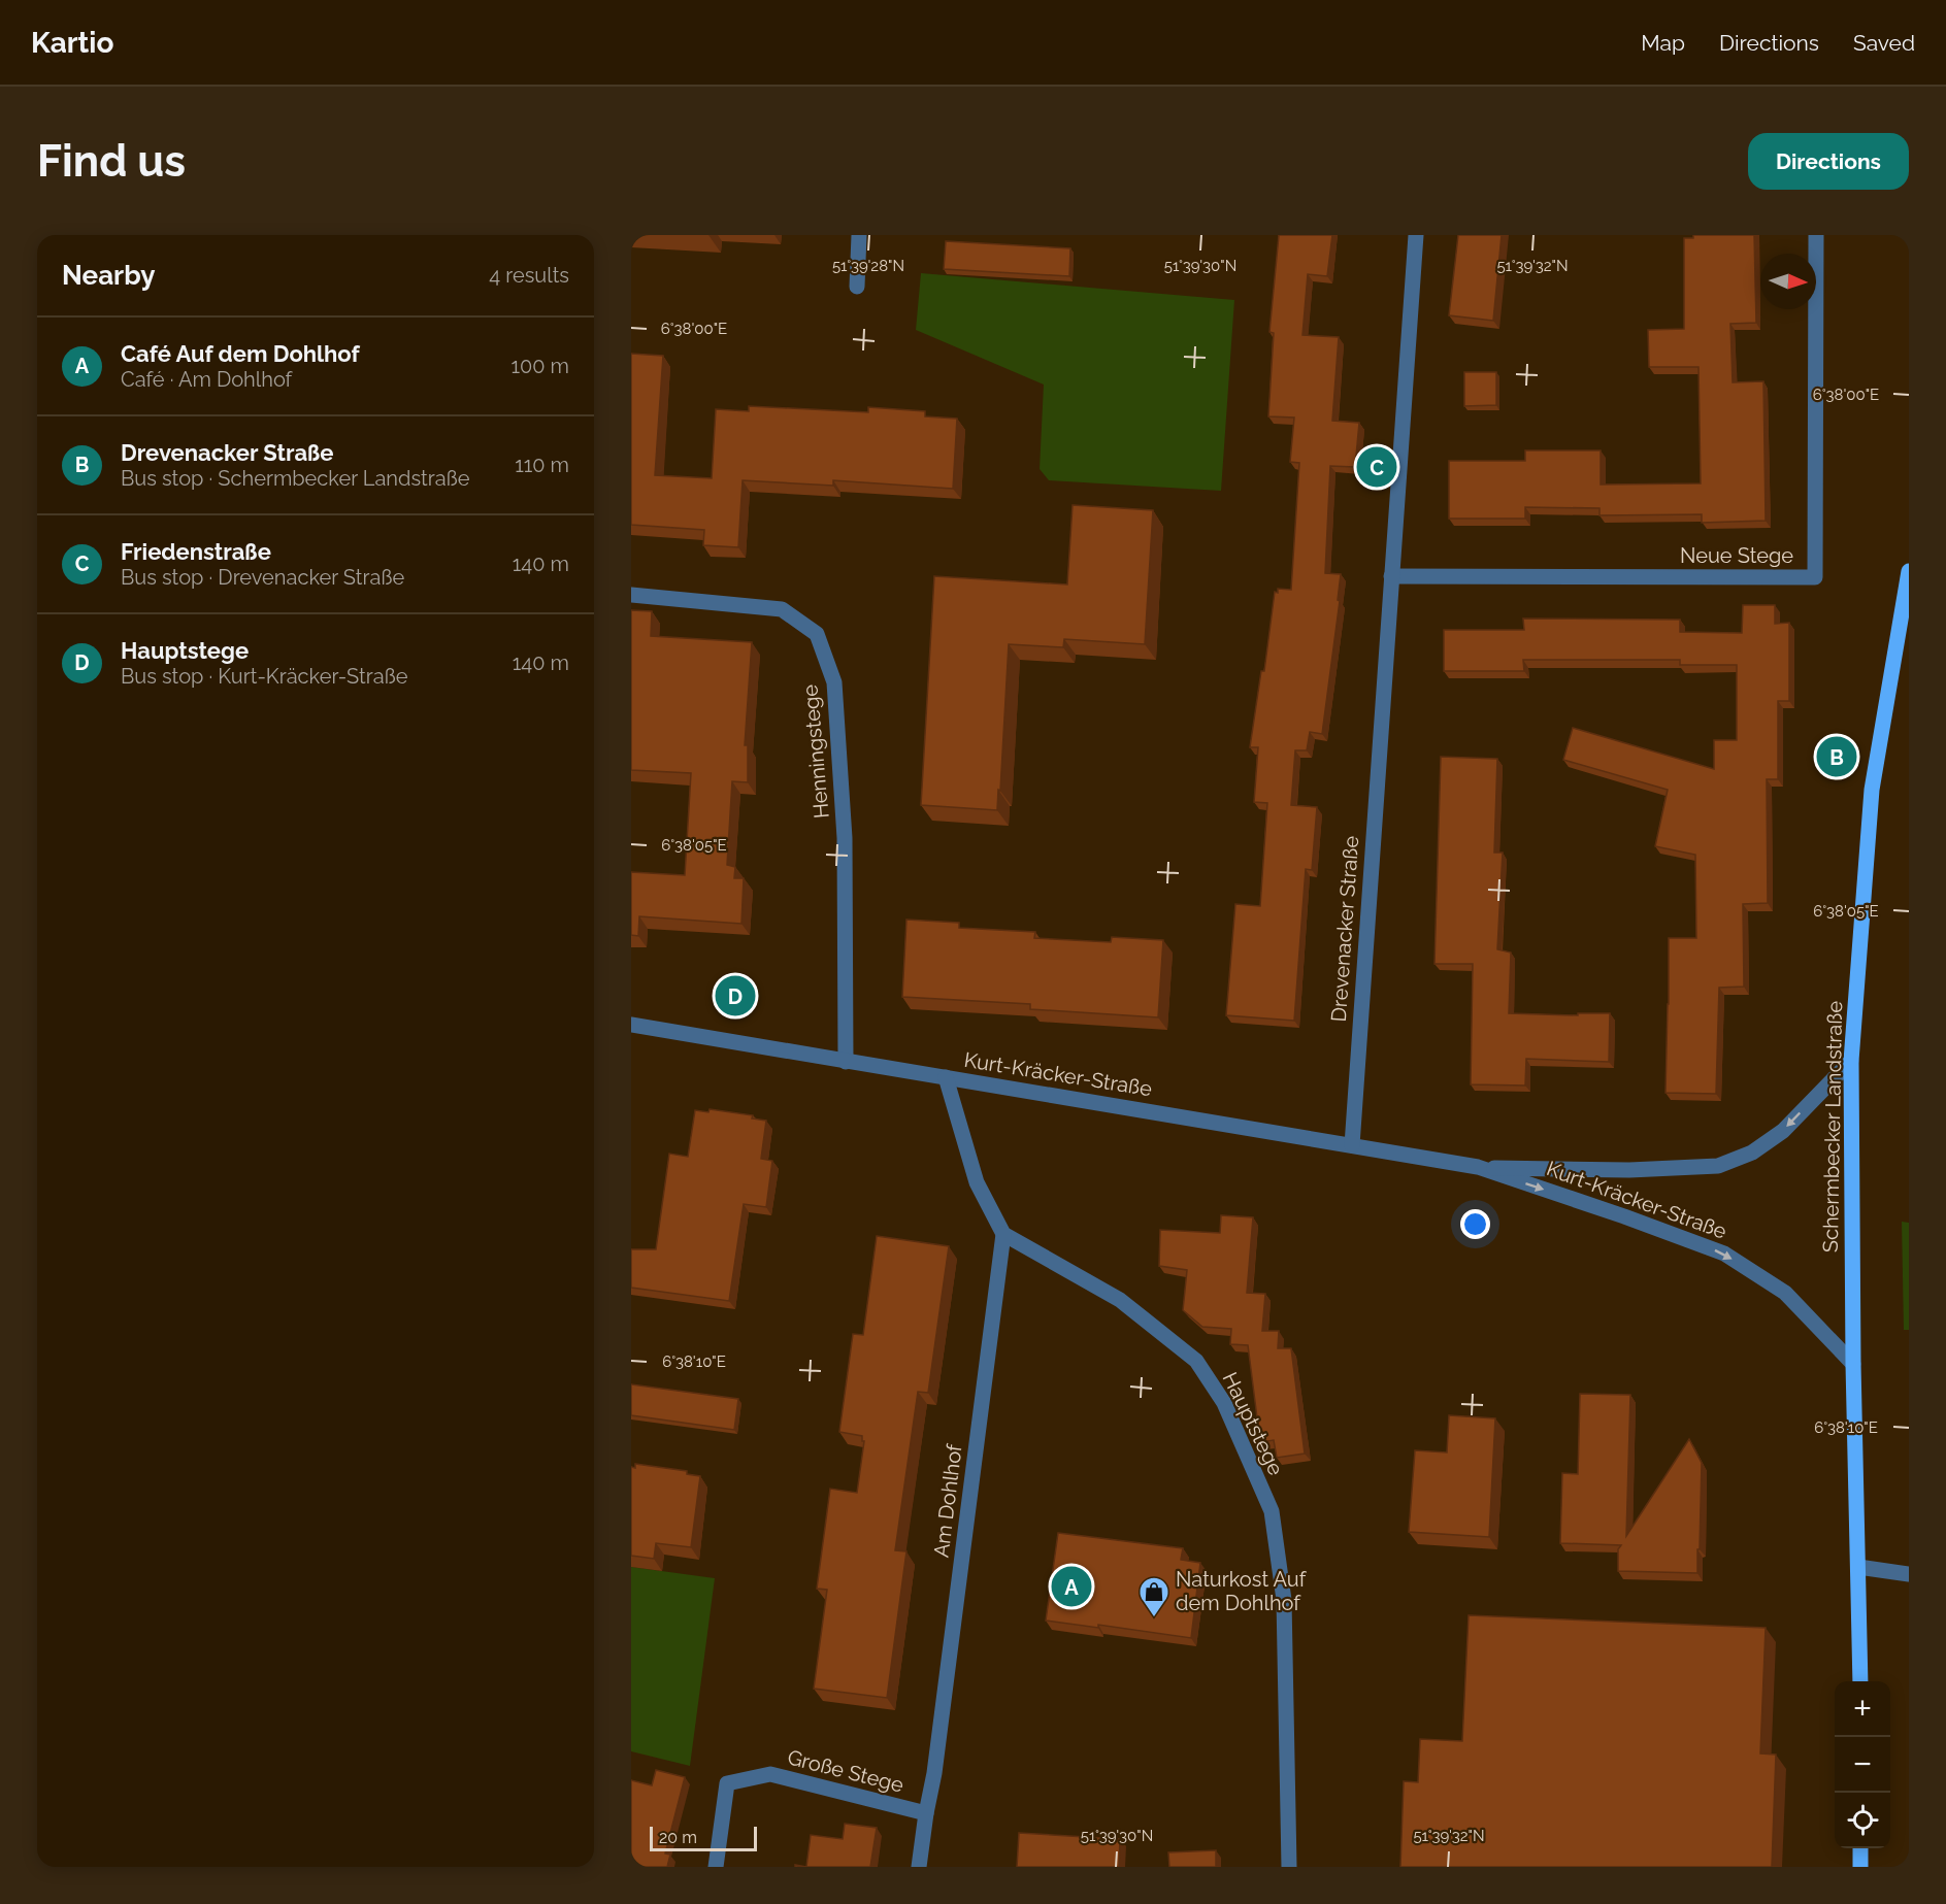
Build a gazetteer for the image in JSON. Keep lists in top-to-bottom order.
{
  "streets": {
    "main road": ["Schermbecker Landstraße"],
    "street": [
      "Neue Stege",
      "Henningstege",
      "Drevenacker Straße",
      "Kurt-Kräcker-Straße",
      "Hauptstege",
      "Am Dohlhof",
      "Große Stege"
    ]
  },
  "crossings": [
    ["Neue Stege", "Drevenacker Straße"],
    ["Henningstege", "Kurt-Kräcker-Straße"],
    ["Drevenacker Straße", "Kurt-Kräcker-Straße"],
    ["Kurt-Kräcker-Straße", "Schermbecker Landstraße"],
    ["Hauptstege", "Am Dohlhof"],
    ["Am Dohlhof", "Große Stege"]
  ],
  "places": {
    "shop": ["Naturkost Auf dem Dohlhof"]
  },
  "scale_bar": "20 m",
  "north": "right",
  "page": {
    "header": "Kartio",
    "nav": ["Map", "Directions", "Saved"],
    "buttons": "Directions",
    "title": "Find us",
    "heading": ["Nearby", "4 results"],
    "list": [
      {
        "mark": "A",
        "name": "Café Auf dem Dohlhof",
        "note": "Café · Am Dohlhof",
        "value": "100 m"
      },
      {
        "mark": "B",
        "name": "Drevenacker Straße",
        "note": "Bus stop · Schermbecker Landstraße",
        "value": "110 m"
      },
      {
        "mark": "C",
        "name": "Friedenstraße",
        "note": "Bus stop · Drevenacker Straße",
        "value": "140 m"
      },
      {
        "mark": "D",
        "name": "Hauptstege",
        "note": "Bus stop · Kurt-Kräcker-Straße",
        "value": "140 m"
      }
    ],
    "pins": [
      "C",
      "B",
      "D",
      "A"
    ],
    "map_buttons": ["+", "−"],
    "scale": "20 m"
  },
  "coordinates": [
    "51°39'28\"N",
    "51°39'30\"N",
    "51°39'32\"N",
    "6°38'00\"E",
    "6°38'05\"E",
    "6°38'10\"E"
  ]
}
